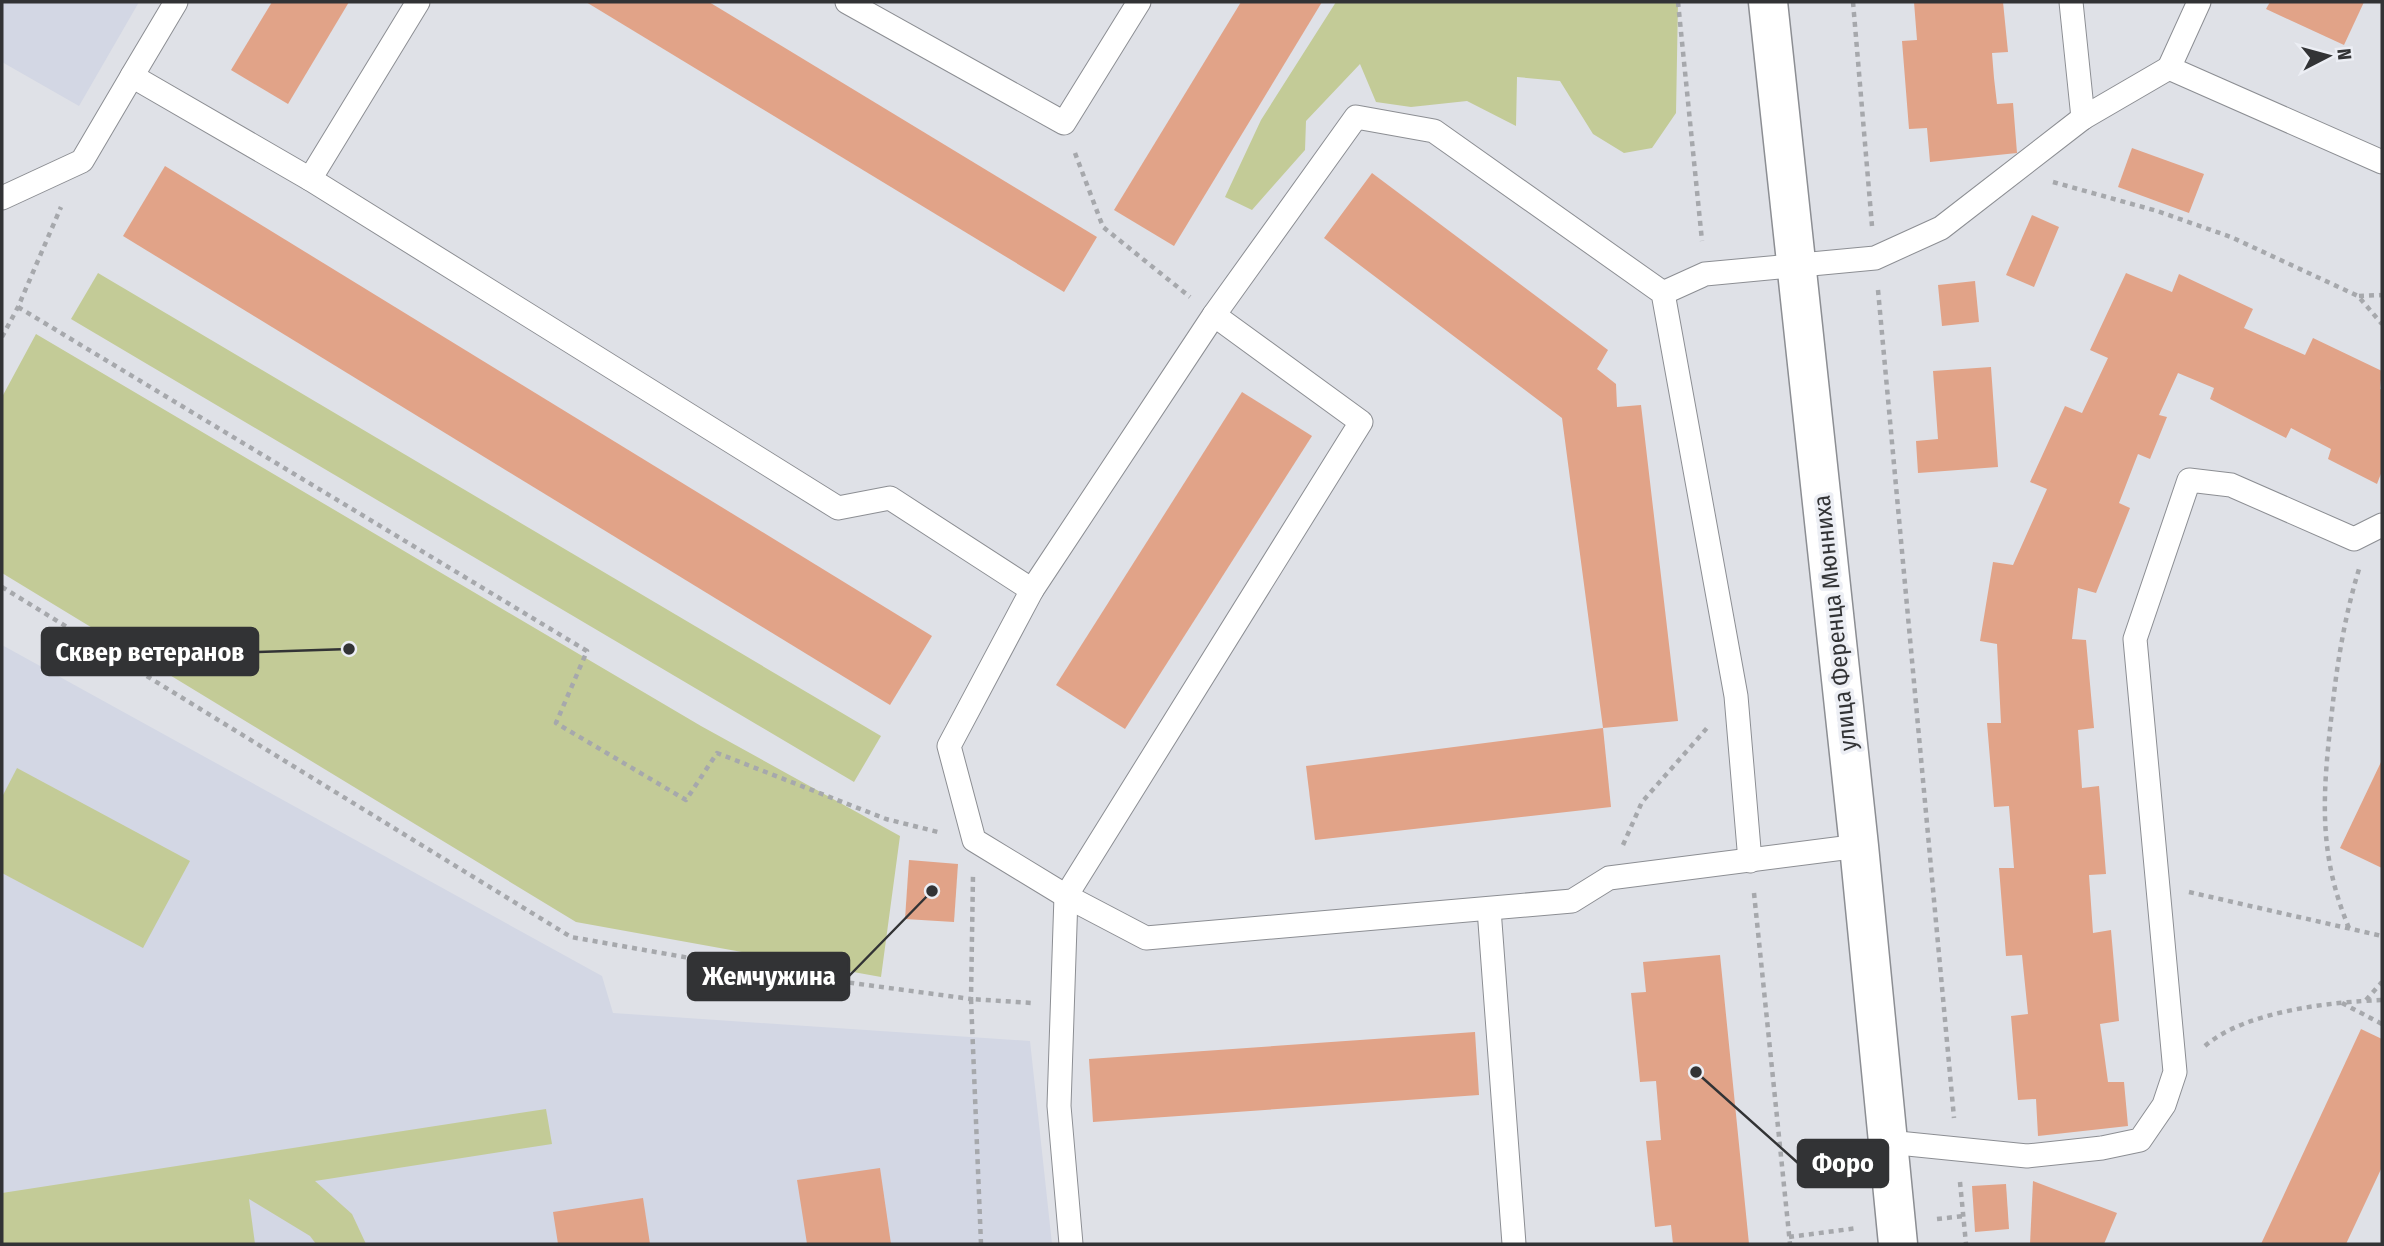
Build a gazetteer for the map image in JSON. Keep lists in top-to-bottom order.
{
  "streets": {
    "street": ["улица Ференца Мюнниха"]
  },
  "places": ["Сквер ветеранов", "Жемчужина", "Форо"],
  "north": "right"
}
